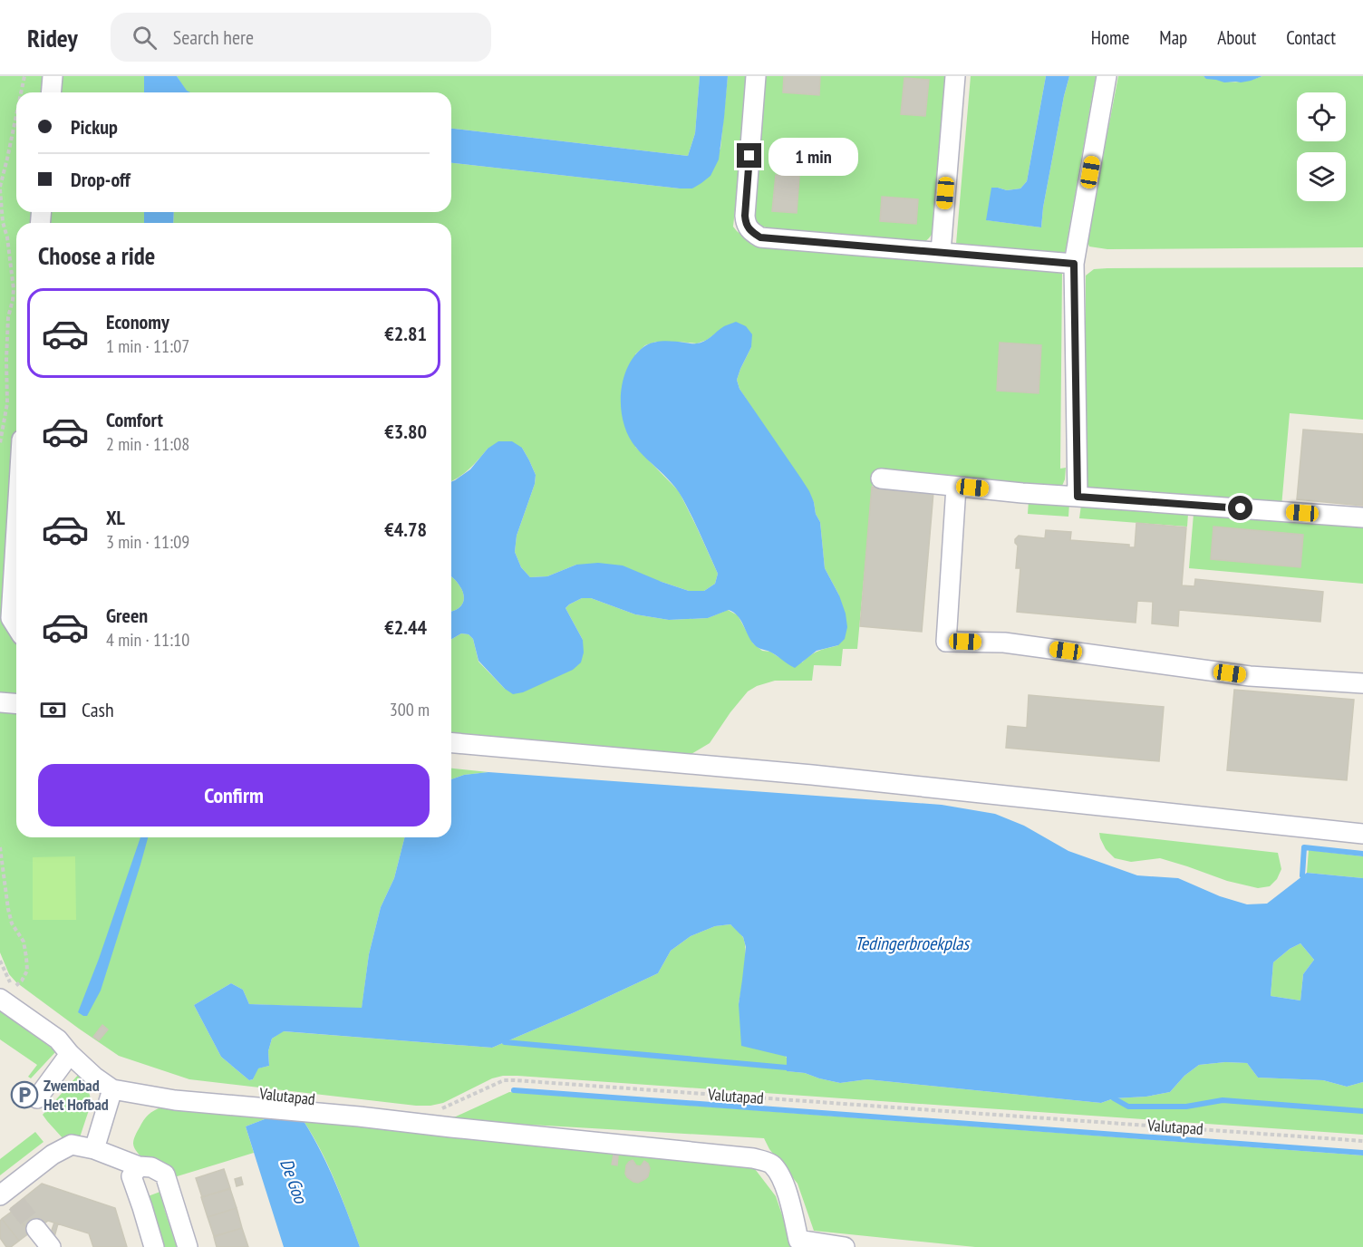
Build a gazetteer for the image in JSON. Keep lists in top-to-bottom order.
{
  "streets": {
    "path": ["Valutapad"]
  },
  "water": ["Tedingerbroekplas", "De Goo"],
  "places": {
    "parking": ["Zwembad Het Hofbad"]
  },
  "page": {
    "header": "Ridey",
    "search": "Search here",
    "nav": [
      "Home",
      "Map",
      "About",
      "Contact"
    ],
    "banner": ["Pickup", "Drop-off"],
    "bubble": "1 min",
    "heading": "Choose a ride",
    "list": [
      {
        "name": "Economy",
        "note": "1 min · 11:07",
        "value": "€2.81"
      },
      {
        "name": "Comfort",
        "note": "2 min · 11:08",
        "value": "€3.80"
      },
      {
        "name": "XL",
        "note": "3 min · 11:09",
        "value": "€4.78"
      },
      {
        "name": "Green",
        "note": "4 min · 11:10",
        "value": "€2.44"
      }
    ],
    "pay": ["Cash", "300 m"],
    "buttons": "Confirm"
  }
}
